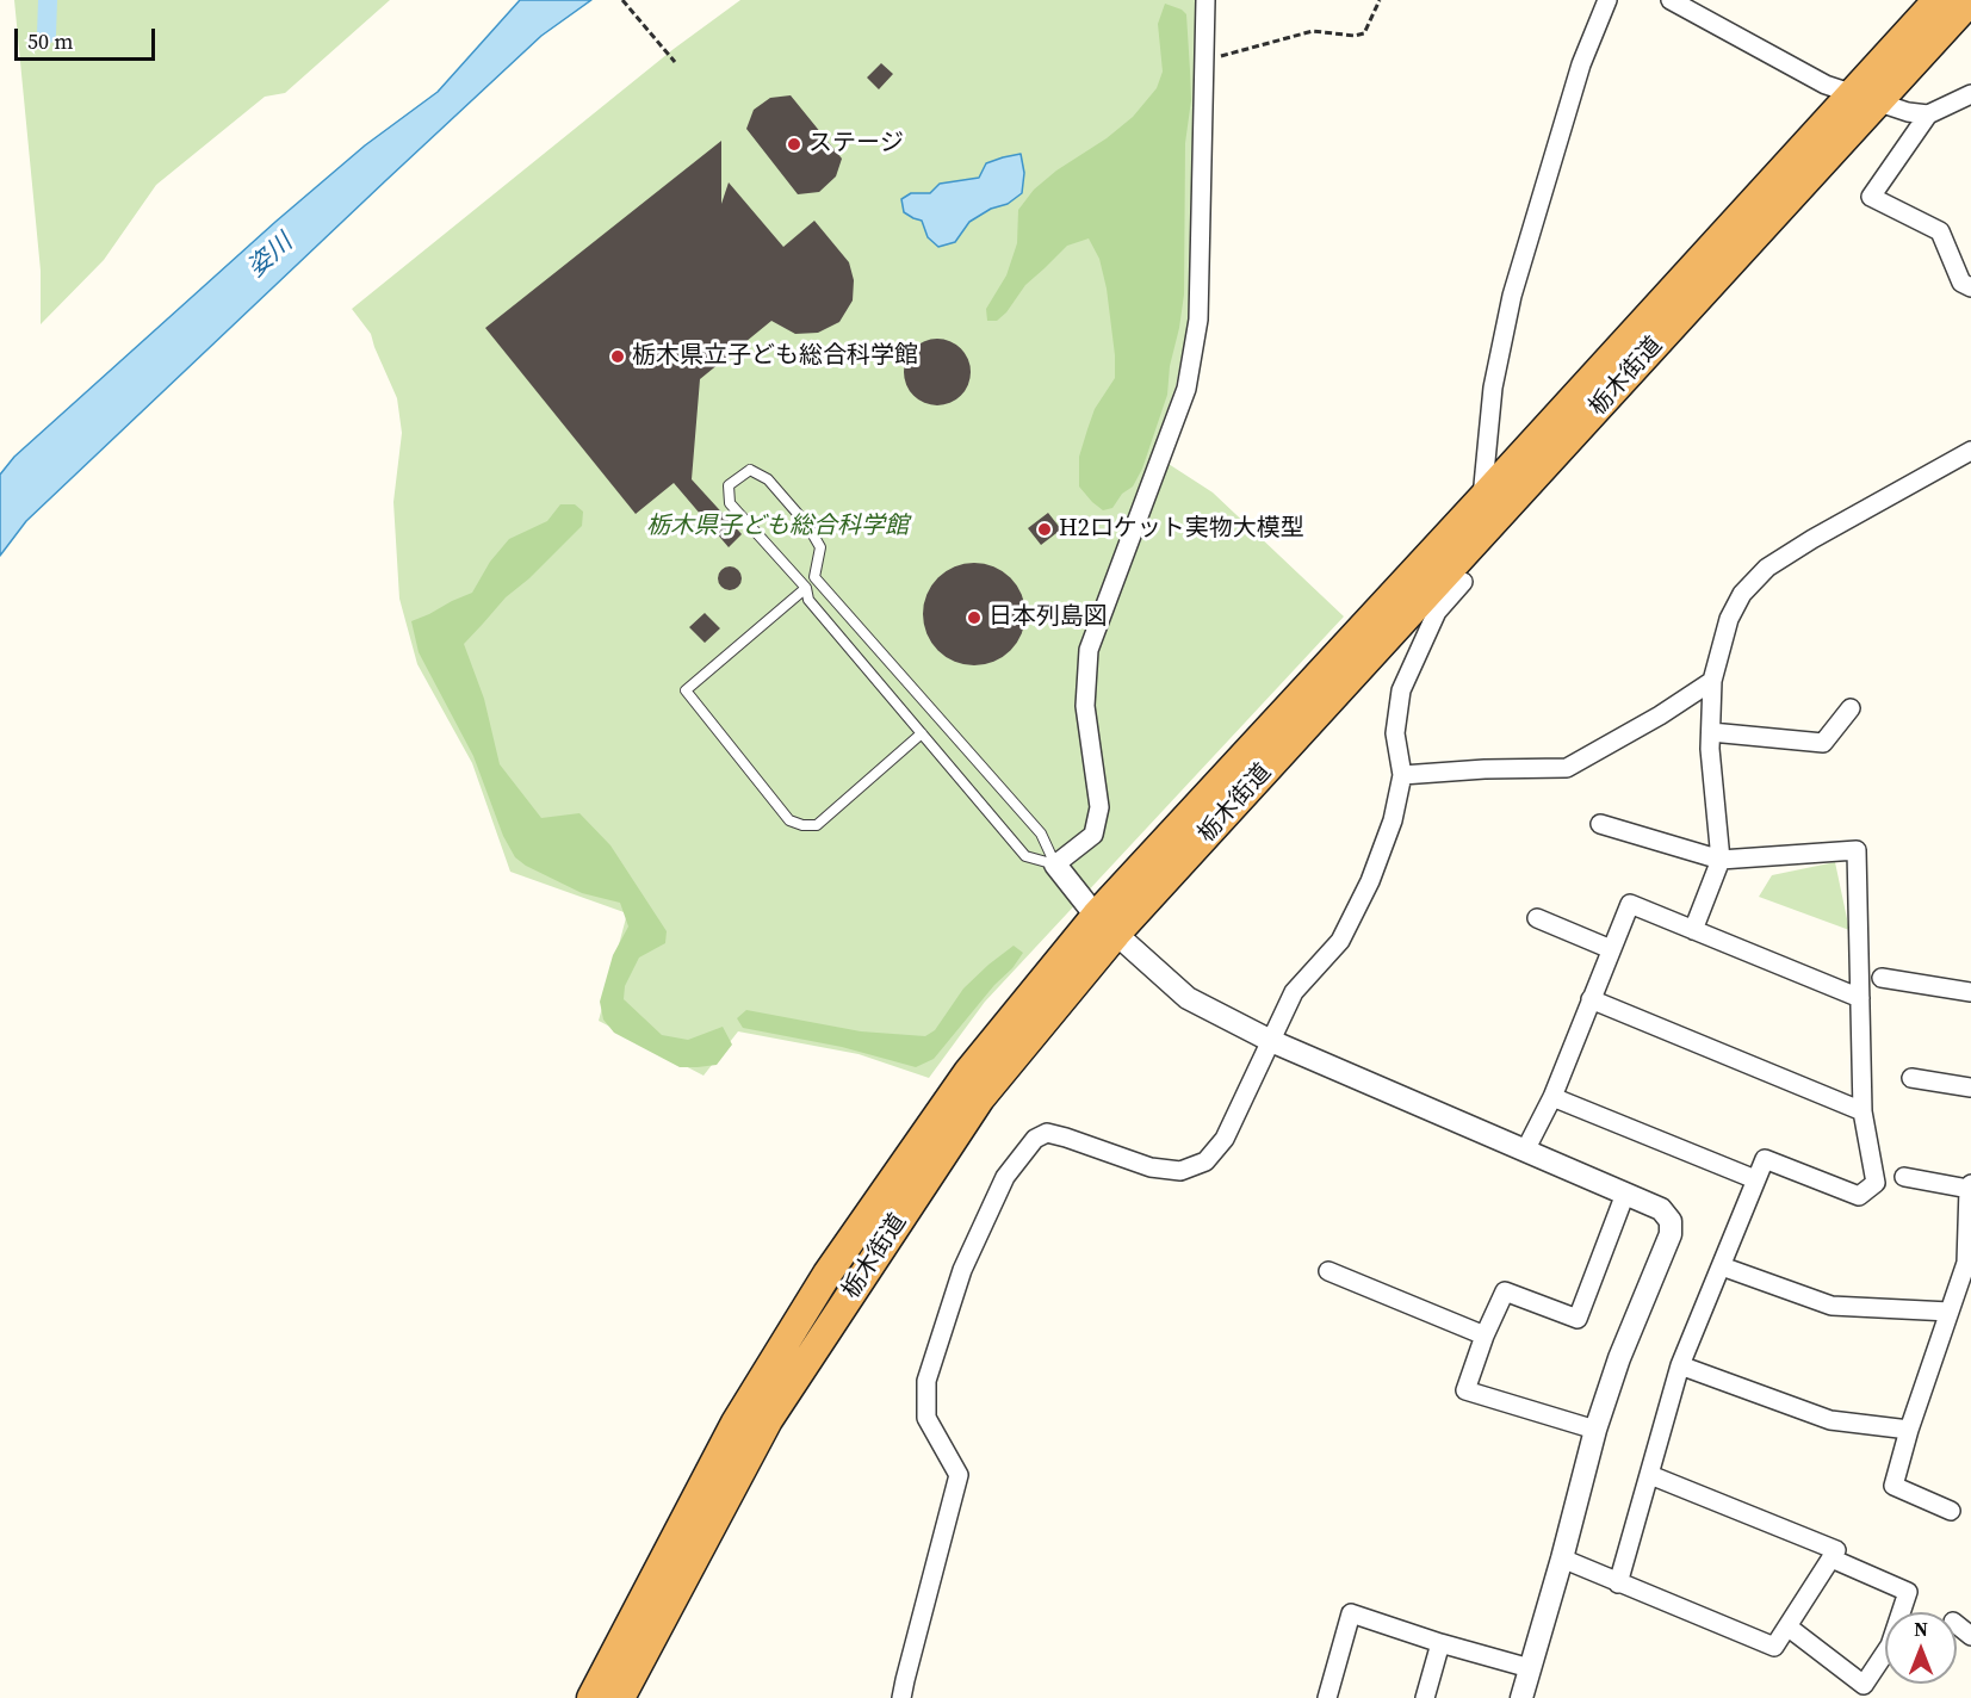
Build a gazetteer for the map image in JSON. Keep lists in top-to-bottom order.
{
  "streets": {
    "highway": ["栃木街道"]
  },
  "water": ["姿川"],
  "parks": ["栃木県子ども総合科学館"],
  "places": [
    "ステージ",
    "栃木県立子ども総合科学館",
    "H2ロケット実物大模型",
    "日本列島図"
  ],
  "scale_bar": "50 m",
  "north": "top"
}
